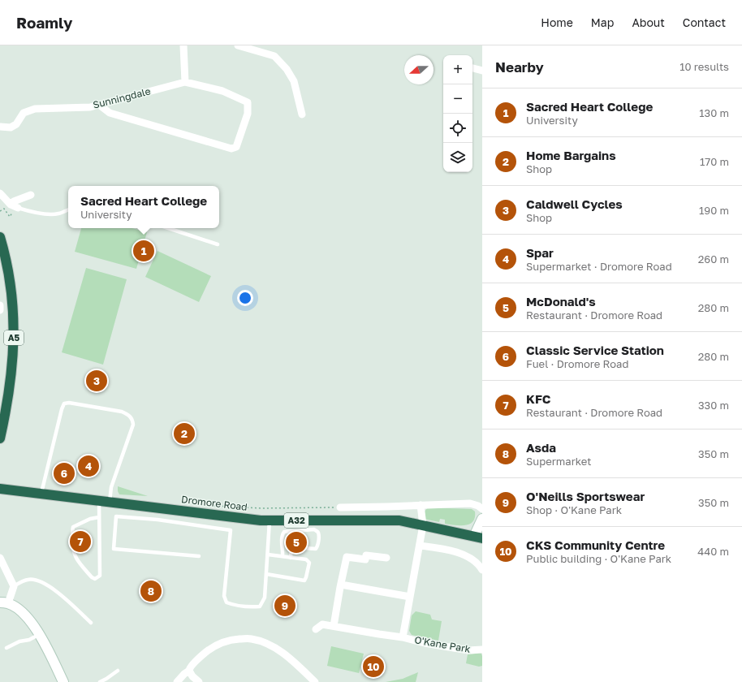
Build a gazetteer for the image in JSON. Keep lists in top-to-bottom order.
{
  "streets": {
    "highway": ["A5", "Dromore Road", "A32"],
    "street": ["Sunningdale", "O'Kane Park"]
  },
  "crossings": [
    ["Dromore Road", "O'Kane Park"]
  ],
  "north": "left",
  "page": {
    "header": "Roamly",
    "nav": [
      "Home",
      "Map",
      "About",
      "Contact"
    ],
    "heading": ["Nearby", "10 results"],
    "map_buttons": ["+", "−"],
    "list": [
      {
        "mark": "1",
        "name": "Sacred Heart College",
        "note": "University",
        "value": "130 m"
      },
      {
        "mark": "2",
        "name": "Home Bargains",
        "note": "Shop",
        "value": "170 m"
      },
      {
        "mark": "3",
        "name": "Caldwell Cycles",
        "note": "Shop",
        "value": "190 m"
      },
      {
        "mark": "4",
        "name": "Spar",
        "note": "Supermarket · Dromore Road",
        "value": "260 m"
      },
      {
        "mark": "5",
        "name": "McDonald's",
        "note": "Restaurant · Dromore Road",
        "value": "280 m"
      },
      {
        "mark": "6",
        "name": "Classic Service Station",
        "note": "Fuel · Dromore Road",
        "value": "280 m"
      },
      {
        "mark": "7",
        "name": "KFC",
        "note": "Restaurant · Dromore Road",
        "value": "330 m"
      },
      {
        "mark": "8",
        "name": "Asda",
        "note": "Supermarket",
        "value": "350 m"
      },
      {
        "mark": "9",
        "name": "O'Neills Sportswear",
        "note": "Shop · O'Kane Park",
        "value": "350 m"
      },
      {
        "mark": "10",
        "name": "CKS Community Centre",
        "note": "Public building · O'Kane Park",
        "value": "440 m"
      }
    ],
    "popup": ["Sacred Heart College", "University"],
    "pins": [
      "1",
      "3",
      "2",
      "4",
      "6",
      "7",
      "5",
      "8",
      "9",
      "10"
    ]
  }
}
